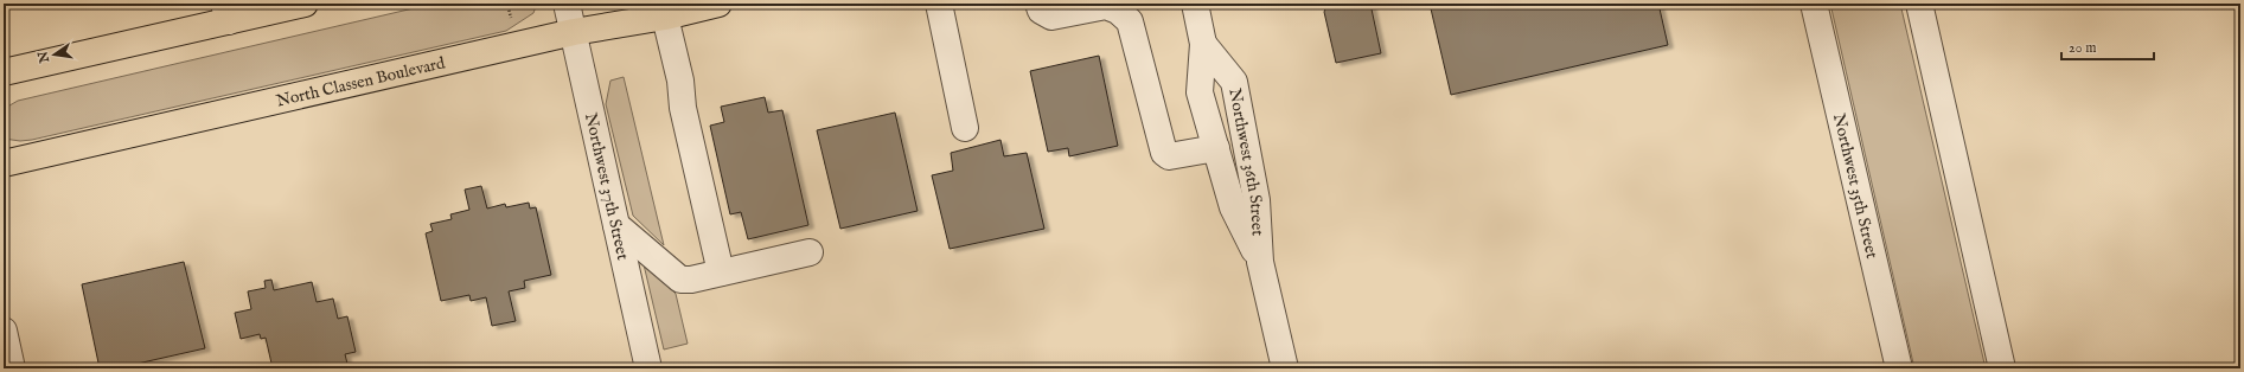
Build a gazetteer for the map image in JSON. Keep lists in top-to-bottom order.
{
  "streets": {
    "main road": ["North Classen Boulevard"],
    "street": ["Northwest 36th Street", "Northwest 37th Street", "Northwest 35th Street"]
  },
  "crossings": [
    ["North Classen Boulevard", "Northwest 37th Street"]
  ],
  "scale_bar": "20 m",
  "north": "left"
}
